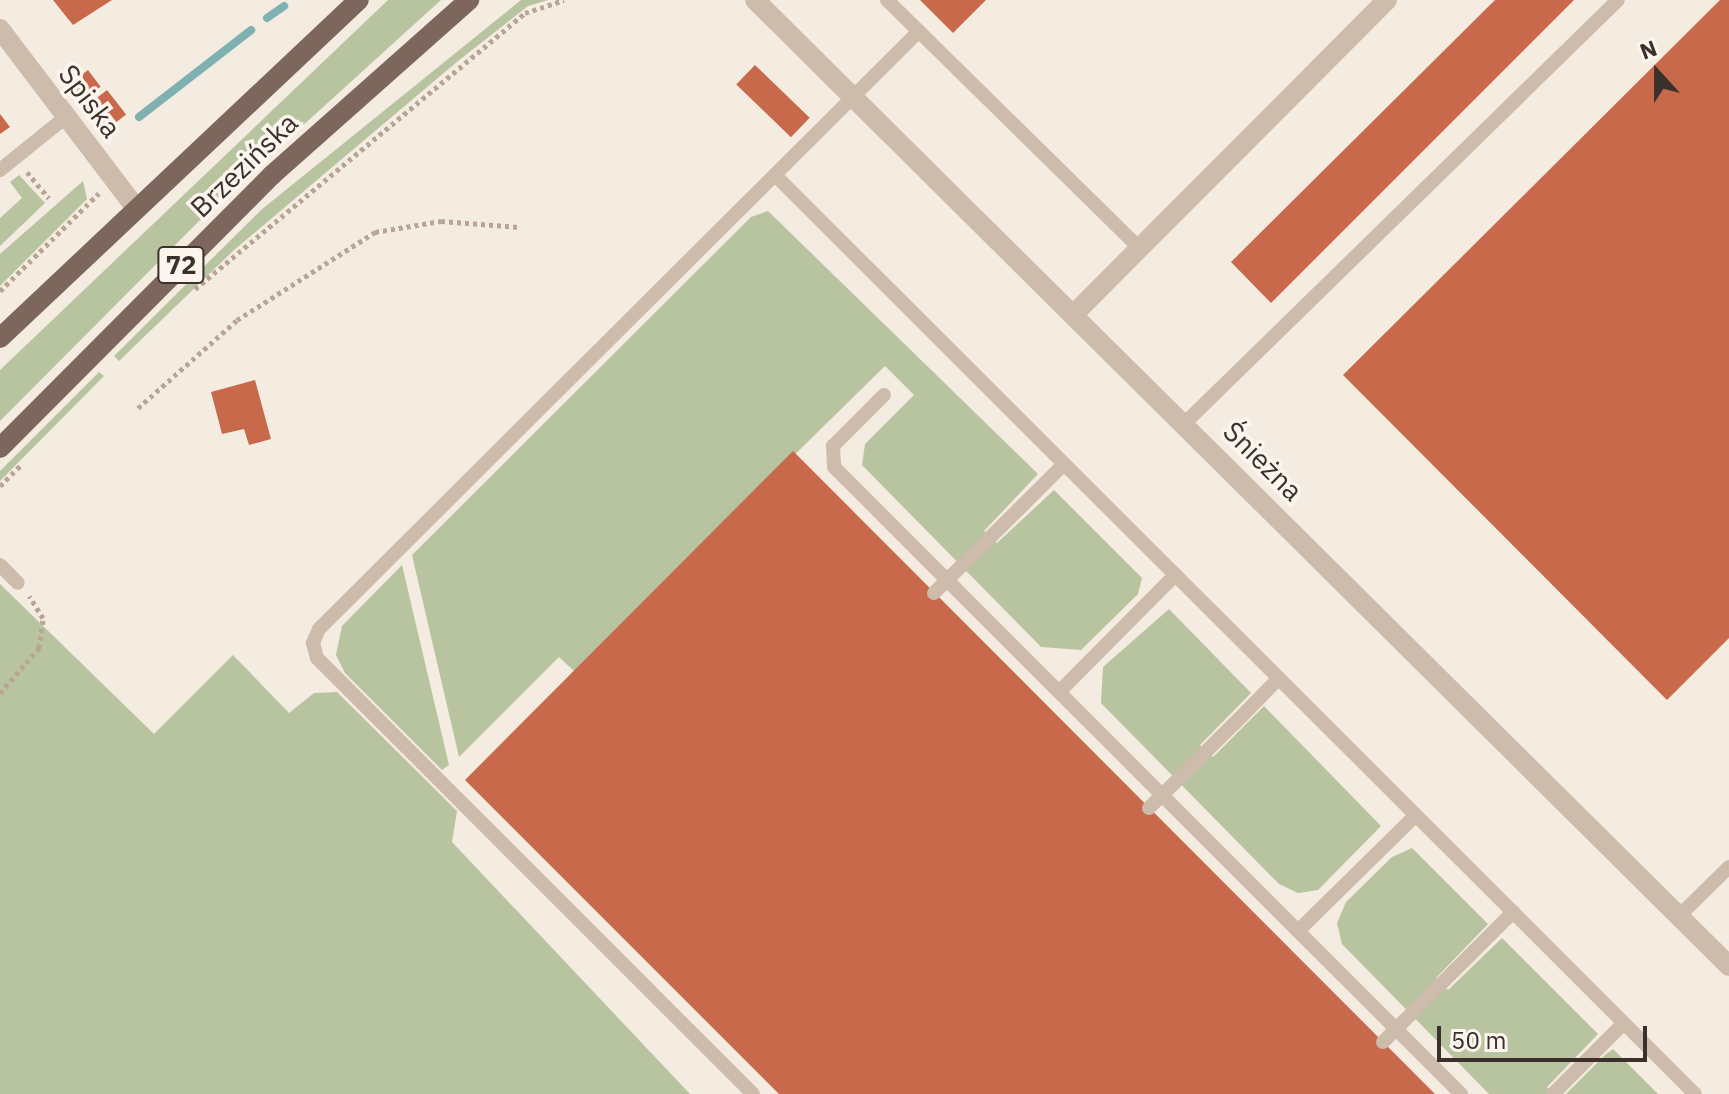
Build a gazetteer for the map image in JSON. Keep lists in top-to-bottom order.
{
  "streets": {
    "main road": ["Brzezińska", "72"],
    "street": ["Spiska", "Śnieżna"]
  },
  "crossings": [
    ["Spiska", "Brzezińska"]
  ],
  "scale_bar": "50 m",
  "north": "top"
}
